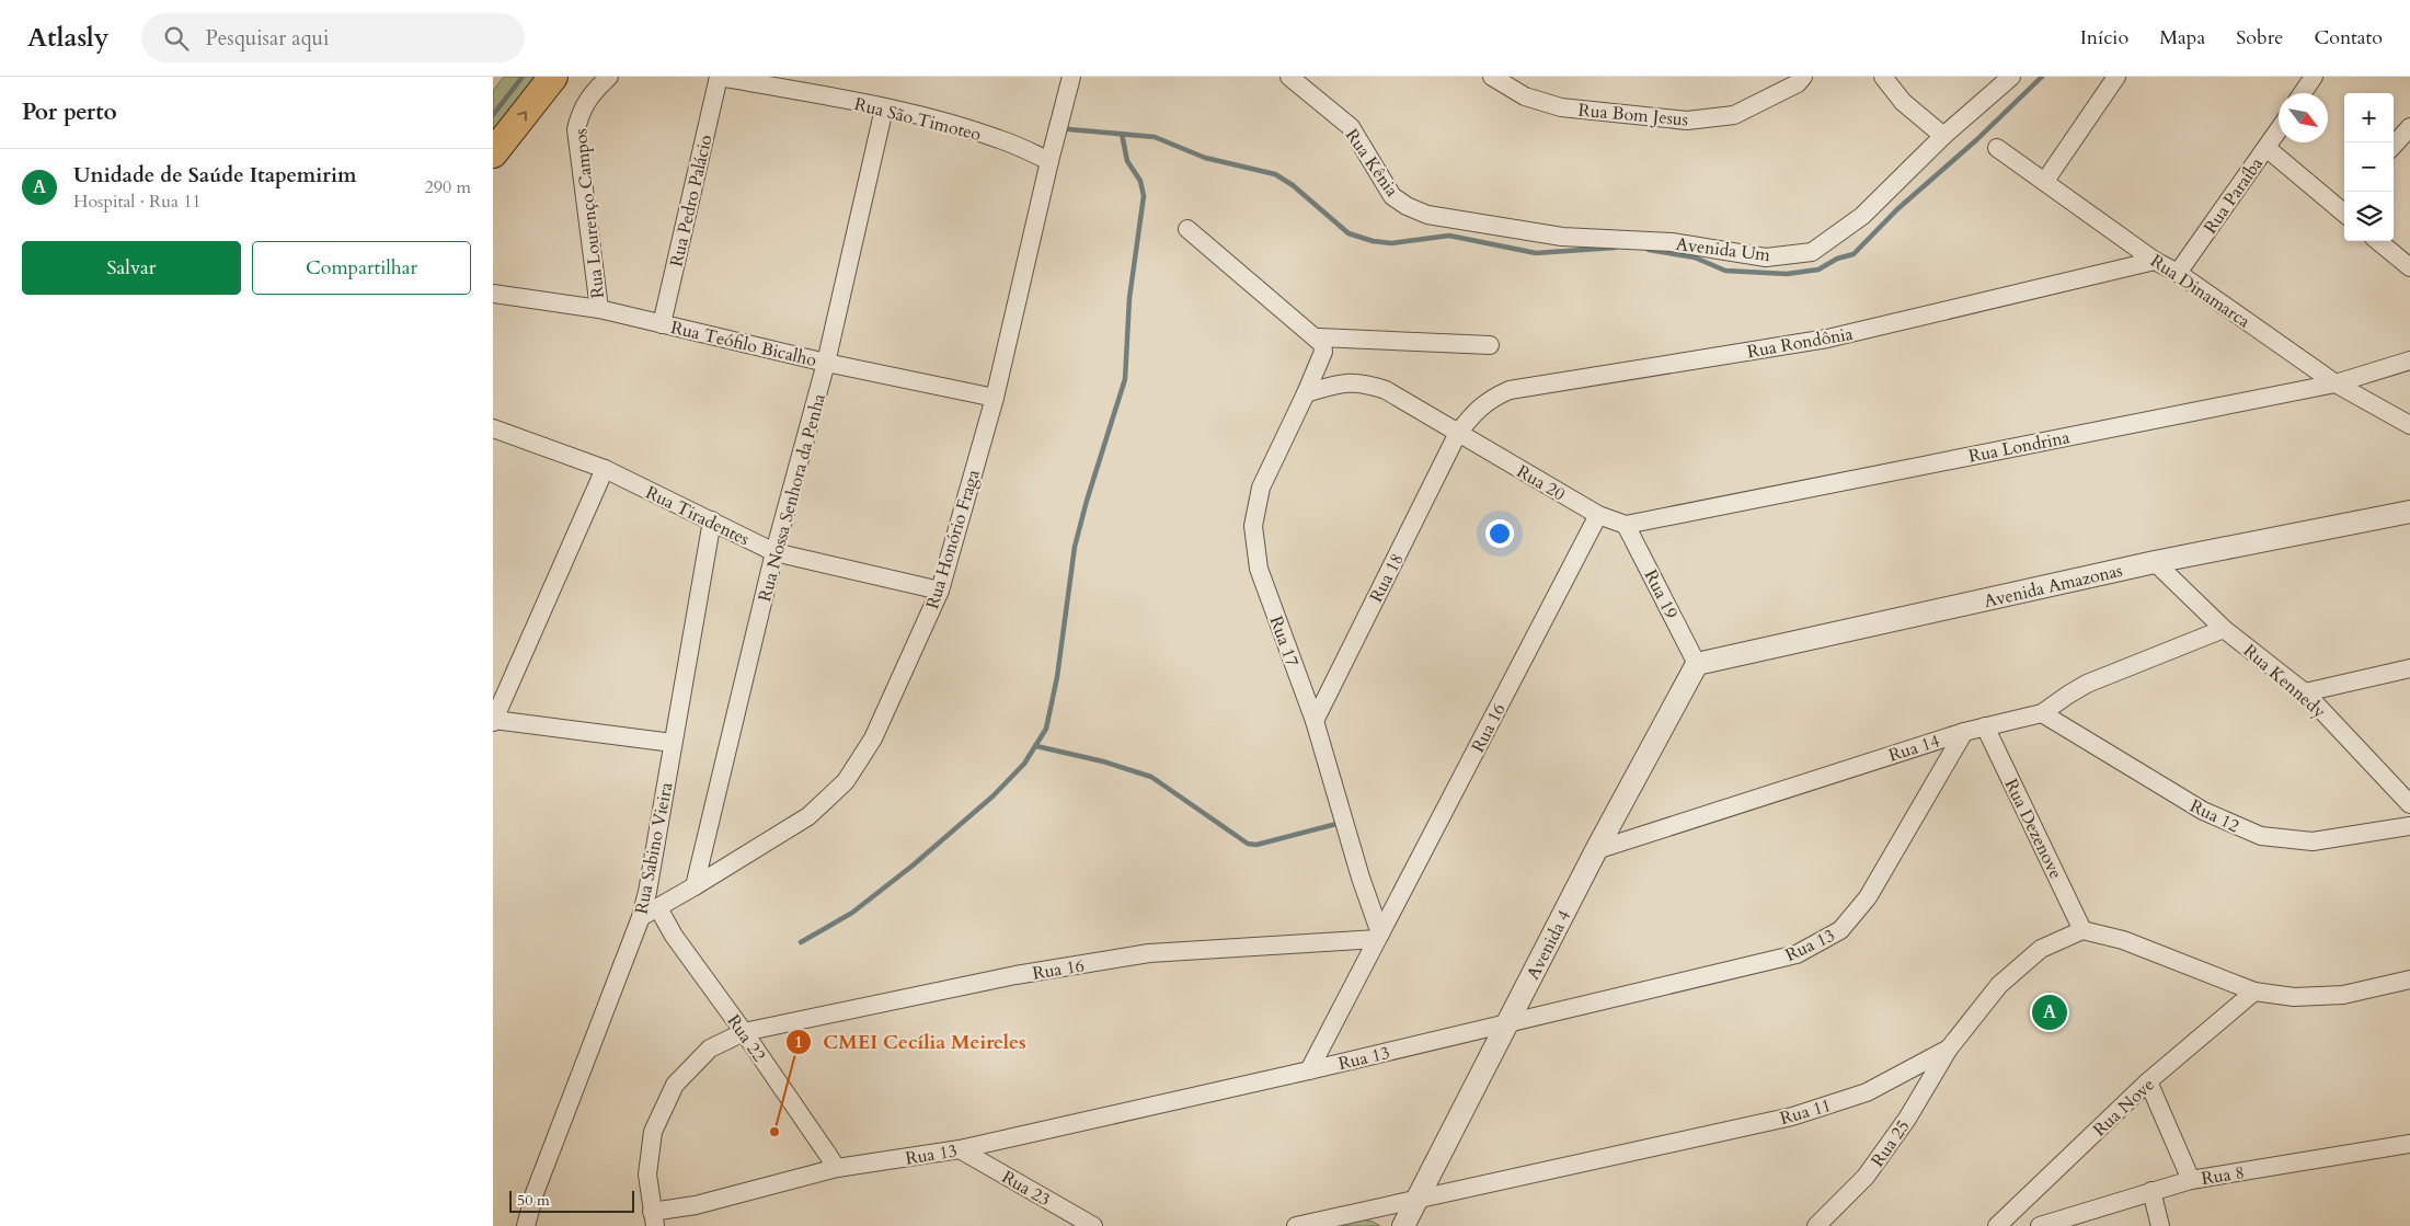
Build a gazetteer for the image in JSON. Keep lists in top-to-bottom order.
{
  "streets": {
    "street": [
      "Rua Bom Jesus",
      "Rua São Timoteo",
      "Rua Kênia",
      "Rua Paraíba",
      "Rua Pedro Palácio",
      "Rua Lourenço Campos",
      "Avenida Um",
      "Rua Dinamarca",
      "Rua Rondônia",
      "Rua Teófilo Bicalho",
      "Rua Londrina",
      "Rua 20",
      "Rua Nossa Senhora da Penha",
      "Rua Tiradentes",
      "Rua Honório Fraga",
      "Rua 18",
      "Avenida Amazonas",
      "Rua 19",
      "Rua 17",
      "Rua Kennedy",
      "Rua 16",
      "Rua 14",
      "Rua 12",
      "Rua Dezenove",
      "Rua Sabino Vieira",
      "Avenida 4",
      "Rua 13",
      "Rua 22",
      "Rua Nove",
      "Rua 11",
      "Rua 25",
      "Rua 8",
      "Rua 23"
    ]
  },
  "crossings": [
    ["Rua São Timoteo", "Rua Pedro Palácio"],
    ["Rua São Timoteo", "Rua Nossa Senhora da Penha"],
    ["Rua São Timoteo", "Rua Honório Fraga"],
    ["Rua Kênia", "Avenida Um"],
    ["Rua Paraíba", "Rua Dinamarca"],
    ["Rua Pedro Palácio", "Rua Teófilo Bicalho"],
    ["Rua Lourenço Campos", "Rua Teófilo Bicalho"],
    ["Rua Dinamarca", "Rua Rondônia"],
    ["Rua Dinamarca", "Rua Londrina"],
    ["Rua Rondônia", "Rua 20"],
    ["Rua Rondônia", "Rua 18"],
    ["Rua Teófilo Bicalho", "Rua Nossa Senhora da Penha"],
    ["Rua Teófilo Bicalho", "Rua Honório Fraga"],
    ["Rua Londrina", "Rua 20"],
    ["Rua Londrina", "Rua 19"],
    ["Rua 20", "Rua 18"],
    ["Rua 20", "Rua 19"],
    ["Rua 20", "Rua 17"],
    ["Rua 20", "Rua 16"],
    ["Rua Nossa Senhora da Penha", "Rua Tiradentes"],
    ["Rua Nossa Senhora da Penha", "Rua Honório Fraga"],
    ["Rua Tiradentes", "Rua Honório Fraga"],
    ["Rua Tiradentes", "Rua Sabino Vieira"],
    ["Rua Honório Fraga", "Rua Sabino Vieira"],
    ["Rua Honório Fraga", "Rua 22"],
    ["Rua 18", "Rua 17"],
    ["Avenida Amazonas", "Rua 19"],
    ["Avenida Amazonas", "Rua Kennedy"],
    ["Avenida Amazonas", "Avenida 4"],
    ["Rua 19", "Avenida 4"],
    ["Rua 17", "Rua 16"],
    ["Rua Kennedy", "Rua 14"],
    ["Rua 16", "Rua 13"],
    ["Rua 16", "Rua 22"],
    ["Rua 14", "Rua 12"],
    ["Rua 14", "Rua Dezenove"],
    ["Rua 14", "Avenida 4"],
    ["Rua 14", "Rua 13"],
    ["Rua Dezenove", "Rua 11"],
    ["Avenida 4", "Rua 13"],
    ["Avenida 4", "Rua 11"],
    ["Rua 13", "Rua 22"],
    ["Rua 13", "Rua 23"],
    ["Rua 11", "Rua 25"]
  ],
  "places": ["CMEI Cecília Meireles"],
  "scale_bar": "50 m",
  "north": "bottom right",
  "page": {
    "header": "Atlasly",
    "search": "Pesquisar aqui",
    "nav": [
      "Início",
      "Mapa",
      "Sobre",
      "Contato"
    ],
    "heading": "Por perto",
    "map_buttons": ["+", "−"],
    "list": [
      {
        "mark": "A",
        "name": "Unidade de Saúde Itapemirim",
        "note": "Hospital · Rua 11",
        "value": "290 m"
      }
    ],
    "buttons": ["Salvar", "Compartilhar"],
    "pins": "A",
    "scale": "50 m"
  }
}
